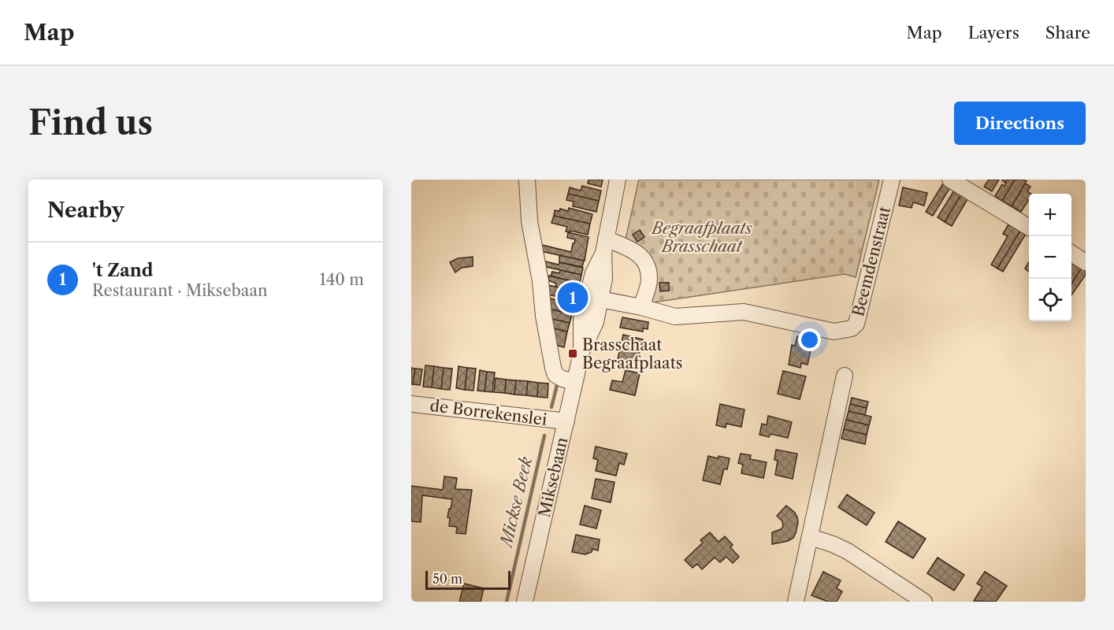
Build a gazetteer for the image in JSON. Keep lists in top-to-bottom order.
{
  "streets": {
    "street": ["Beemdenstraat", "de Borrekenslei", "Miksebaan"]
  },
  "crossings": [
    ["Beemdenstraat", "Miksebaan"],
    ["de Borrekenslei", "Miksebaan"]
  ],
  "water": ["Mickse Beek"],
  "parks": ["Begraafplaats Brasschaat"],
  "places": {
    "transit": ["Brasschaat Begraafplaats"]
  },
  "scale_bar": "50 m",
  "page": {
    "header": "Map",
    "nav": ["Map", "Layers", "Share"],
    "buttons": "Directions",
    "title": "Find us",
    "heading": "Nearby",
    "map_buttons": ["+", "−"],
    "list": [
      {
        "mark": "1",
        "name": "'t Zand",
        "note": "Restaurant · Miksebaan",
        "value": "140 m"
      }
    ],
    "pins": "1",
    "scale": "50 m"
  }
}
